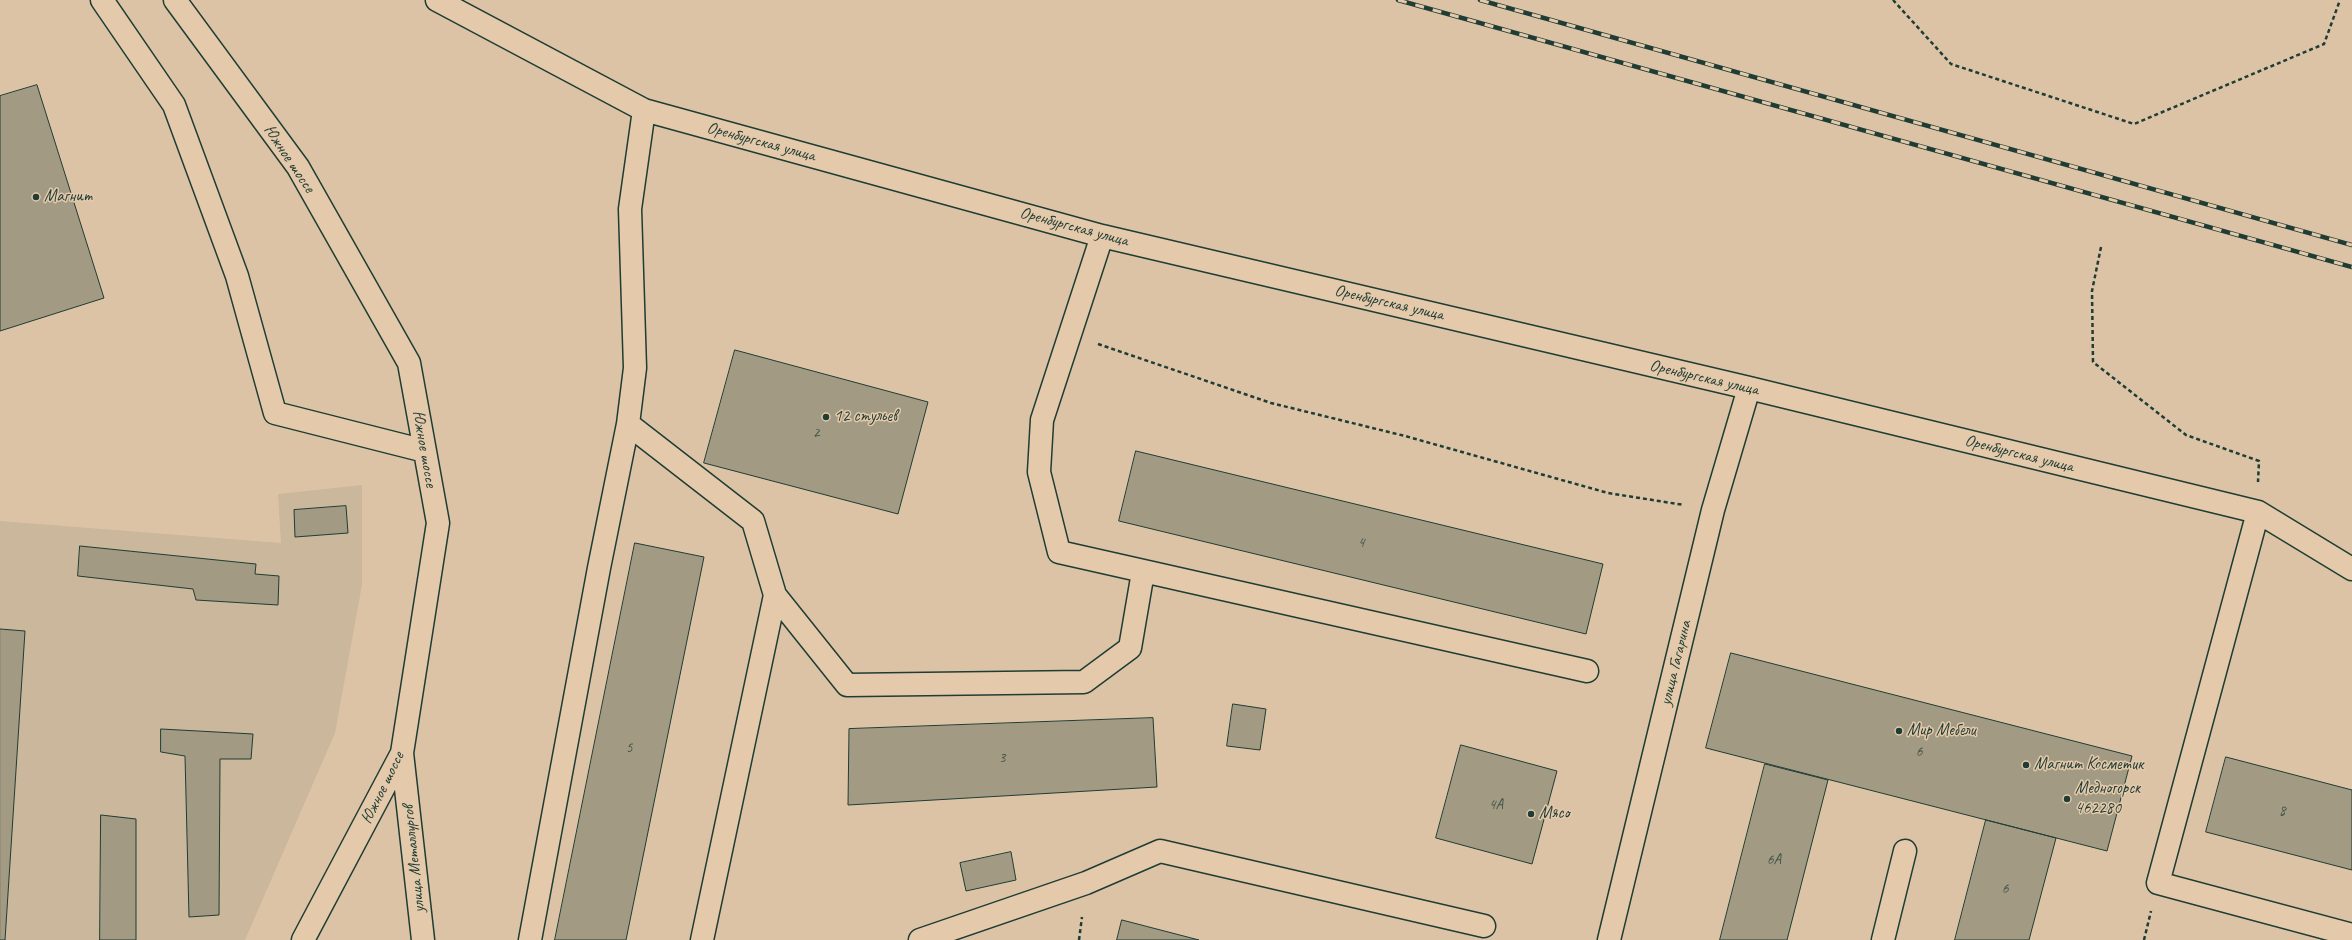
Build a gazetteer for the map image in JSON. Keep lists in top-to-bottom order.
{
  "streets": {
    "street": [
      "Оренбургская улица",
      "Южное шоссе",
      "улица Гагарина",
      "улица Металлургов"
    ]
  },
  "crossings": [
    ["Оренбургская улица", "улица Гагарина"],
    ["Южное шоссе", "улица Металлургов"]
  ],
  "places": [
    "Магнит",
    "12 стульев",
    "Мир Мебели",
    "Магнит Косметик",
    "Медногорск 462280",
    "Мясо"
  ],
  "house_numbers": [
    "2",
    "4",
    "5",
    "6",
    "3",
    "4А",
    "8",
    "6А",
    "6"
  ]
}
